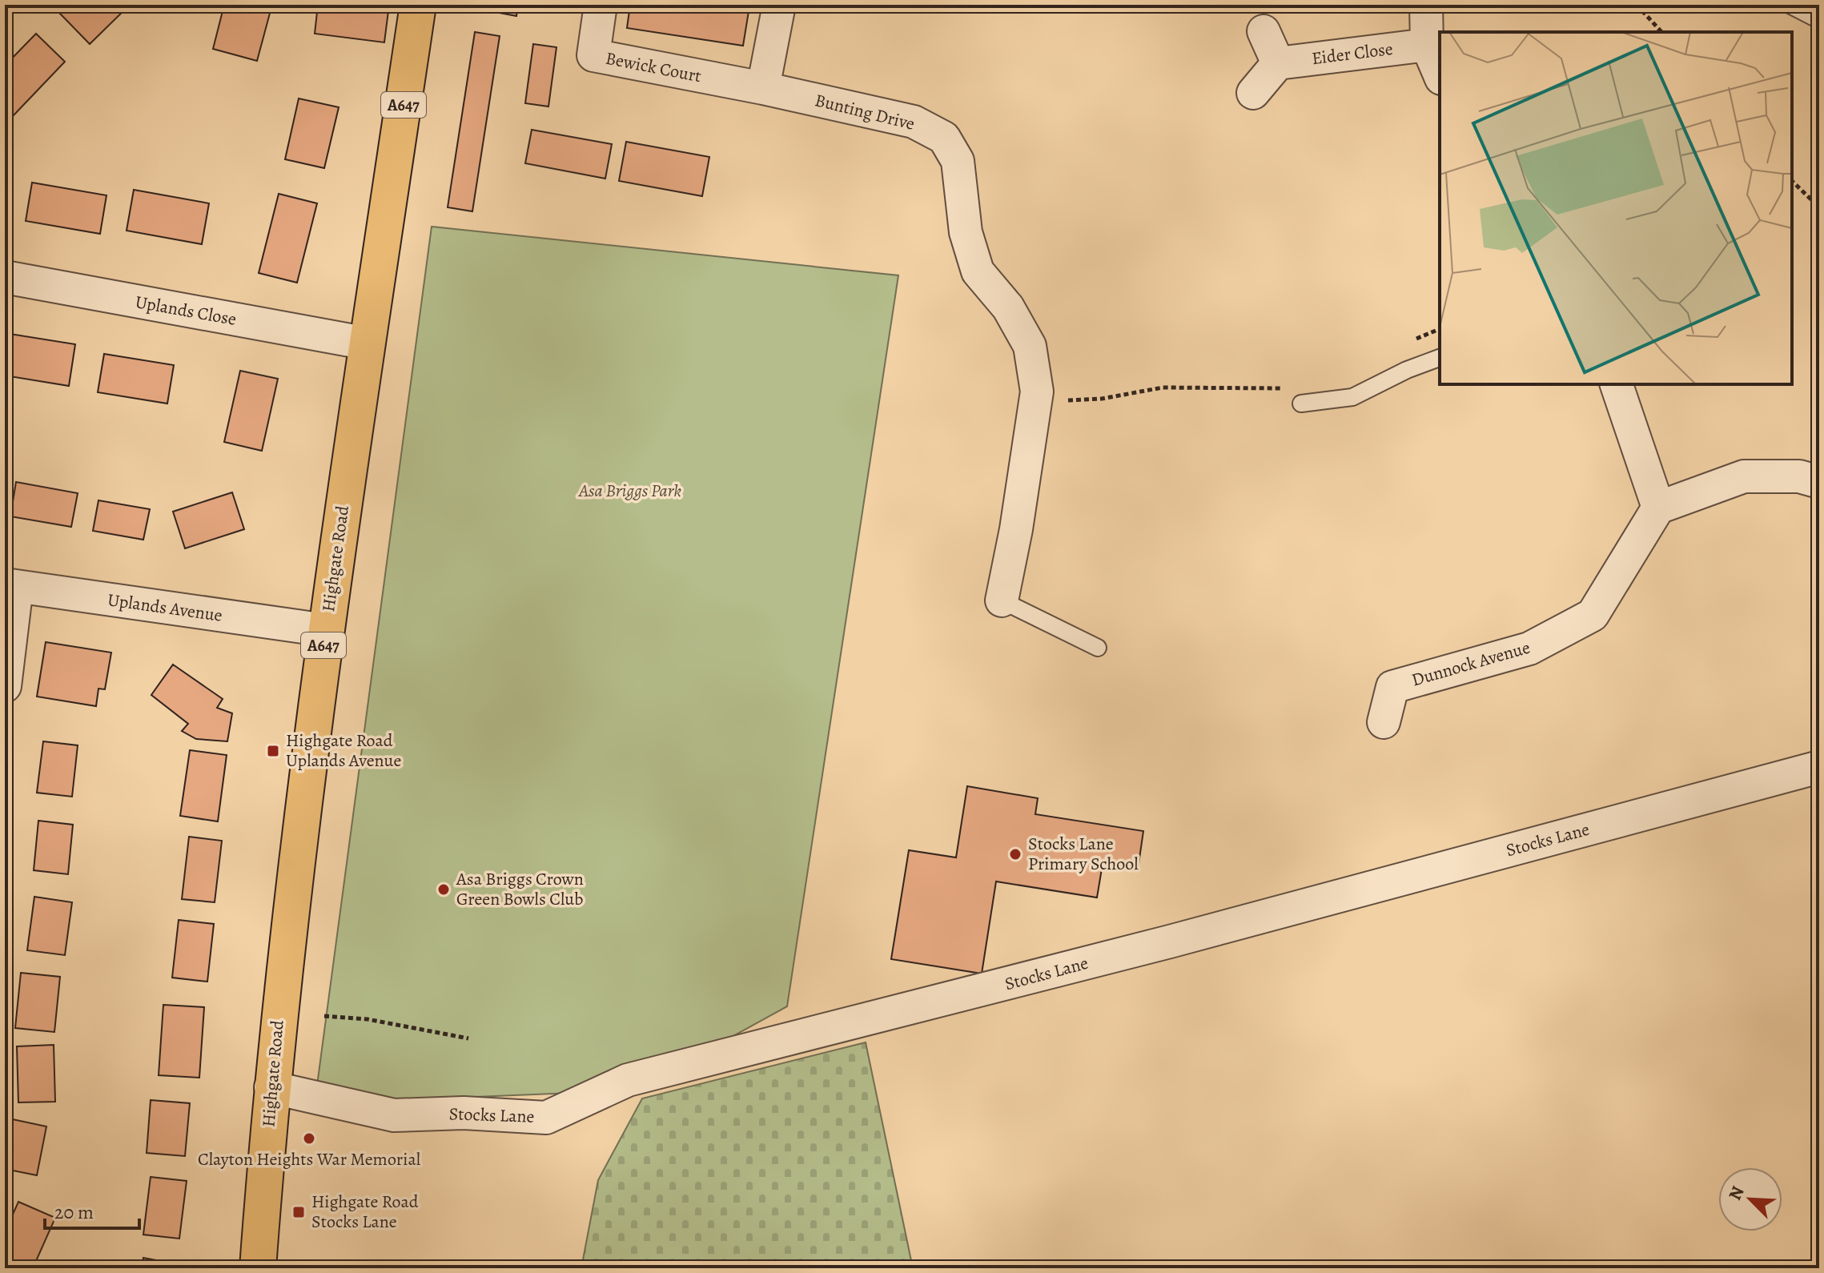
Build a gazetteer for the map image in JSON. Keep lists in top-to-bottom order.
{
  "streets": {
    "main road": ["A647", "Highgate Road"],
    "street": [
      "Eider Close",
      "Bewick Court",
      "Bunting Drive",
      "Uplands Close",
      "Uplands Avenue",
      "Dunnock Avenue",
      "Stocks Lane"
    ]
  },
  "crossings": [
    ["Bewick Court", "Bunting Drive"],
    ["Uplands Close", "Highgate Road"],
    ["Highgate Road", "Uplands Avenue"],
    ["Highgate Road", "Stocks Lane"]
  ],
  "parks": ["Asa Briggs Park"],
  "places": {
    "transit": ["Highgate Road Uplands Avenue", "Highgate Road Stocks Lane"],
    "other": ["Stocks Lane Primary School", "Asa Briggs Crown Green Bowls Club", "Clayton Heights War Memorial"]
  },
  "scale_bar": "20 m",
  "north": "top left"
}
